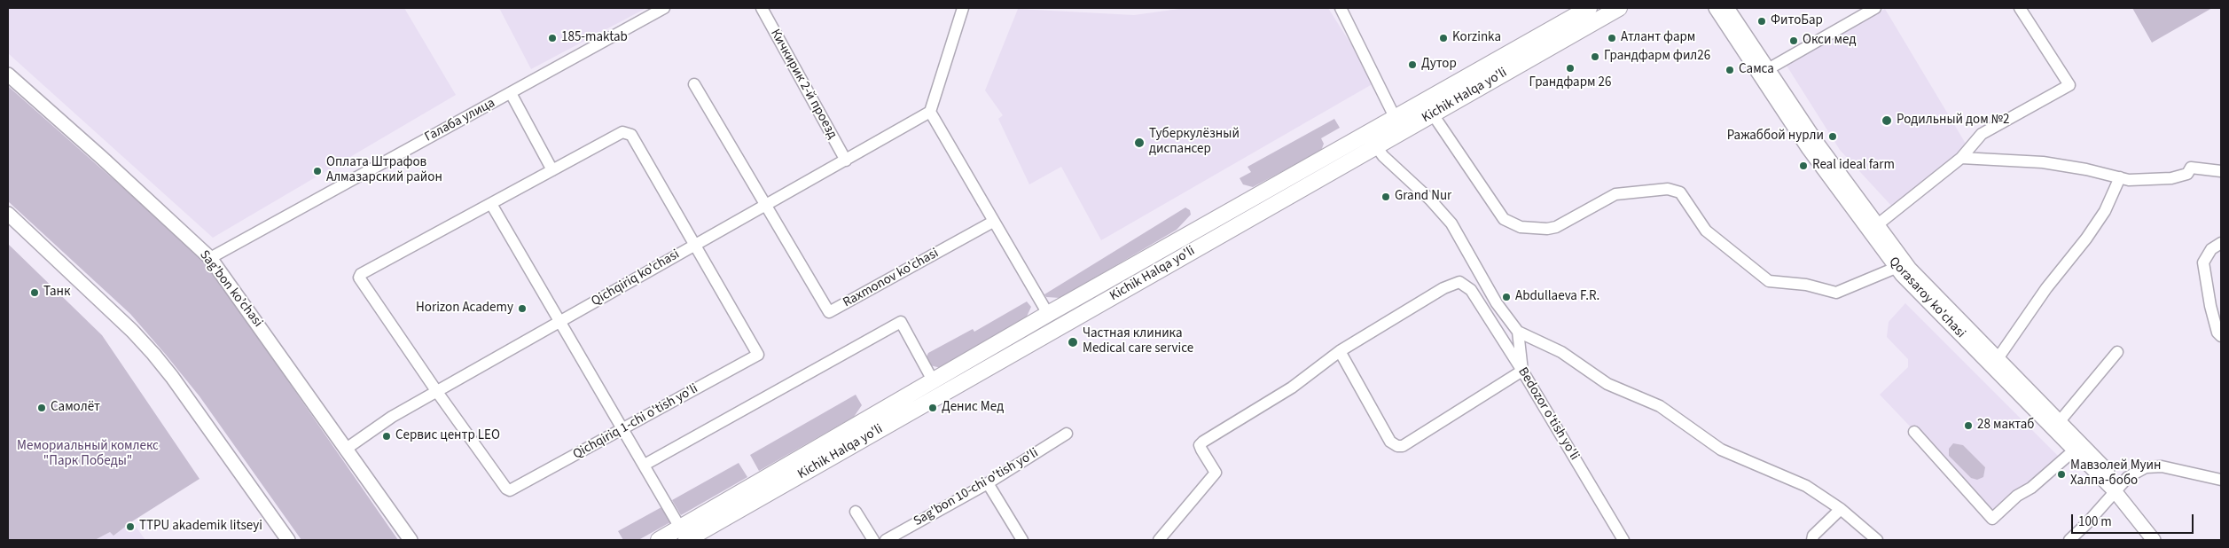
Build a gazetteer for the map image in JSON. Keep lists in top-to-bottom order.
{
  "streets": {
    "highway": ["Kichik Halqa yo'li"],
    "main road": ["Sag’bon ko’chasi", "Qorasaroy ko'chasi"],
    "street": [
      "Кичкирик 2-й проезд",
      "Галаба улица",
      "Qichqiriq ko'chasi",
      "Raxmonov ko'chasi",
      "Bedozor o'tish yo'li",
      "Qichqiriq 1-chi o'tish yo'li",
      "Sag'bon 10-chi o'tish yo'li"
    ]
  },
  "crossings": [
    ["Кичкирик 2-й проезд", "Qichqiriq ko'chasi"],
    ["Галаба улица", "Sag’bon ko’chasi"],
    ["Qichqiriq ko'chasi", "Raxmonov ko'chasi"],
    ["Qichqiriq ko'chasi", "Sag’bon ko’chasi"],
    ["Qichqiriq ko'chasi", "Qichqiriq 1-chi o'tish yo'li"]
  ],
  "parks": ["Мемориальный комлекс \"Парк Победы\""],
  "places": [
    "ФитоБар",
    "185-maktab",
    "Korzinka",
    "Атлант фарм",
    "Окси мед",
    "Грандфарм фил26",
    "Дутор",
    "Грандфарм 26",
    "Самса",
    "Родильный дом №2",
    "Ражаббой нурли",
    "Туберкулёзный диспансер",
    "Real ideal farm",
    "Оплата Штрафов Aлмазарский район",
    "Grand Nur",
    "Танк",
    "Abdullaeva F.R.",
    "Horizon Academy",
    "Частная клиника Medical care service",
    "Самолёт",
    "Денис Мед",
    "28 мактаб",
    "Сервис центр LEO",
    "Мавзолей Муин Халпа-бобо",
    "TTPU akademik litseyi"
  ],
  "scale_bar": "100 m"
}
